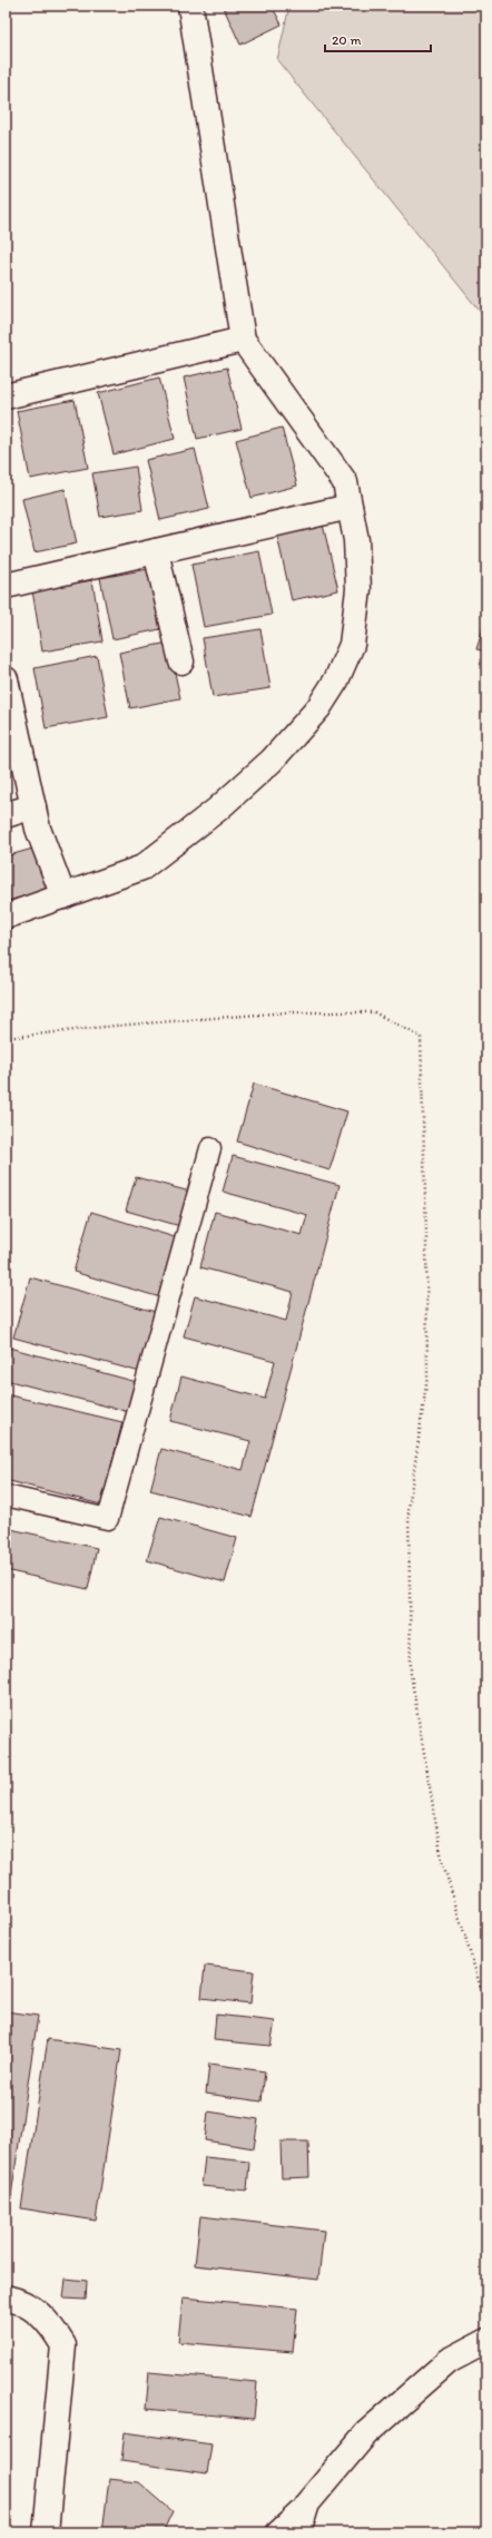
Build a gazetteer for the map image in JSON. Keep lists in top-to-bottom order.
{
  "scale_bar": "20 m"
}
